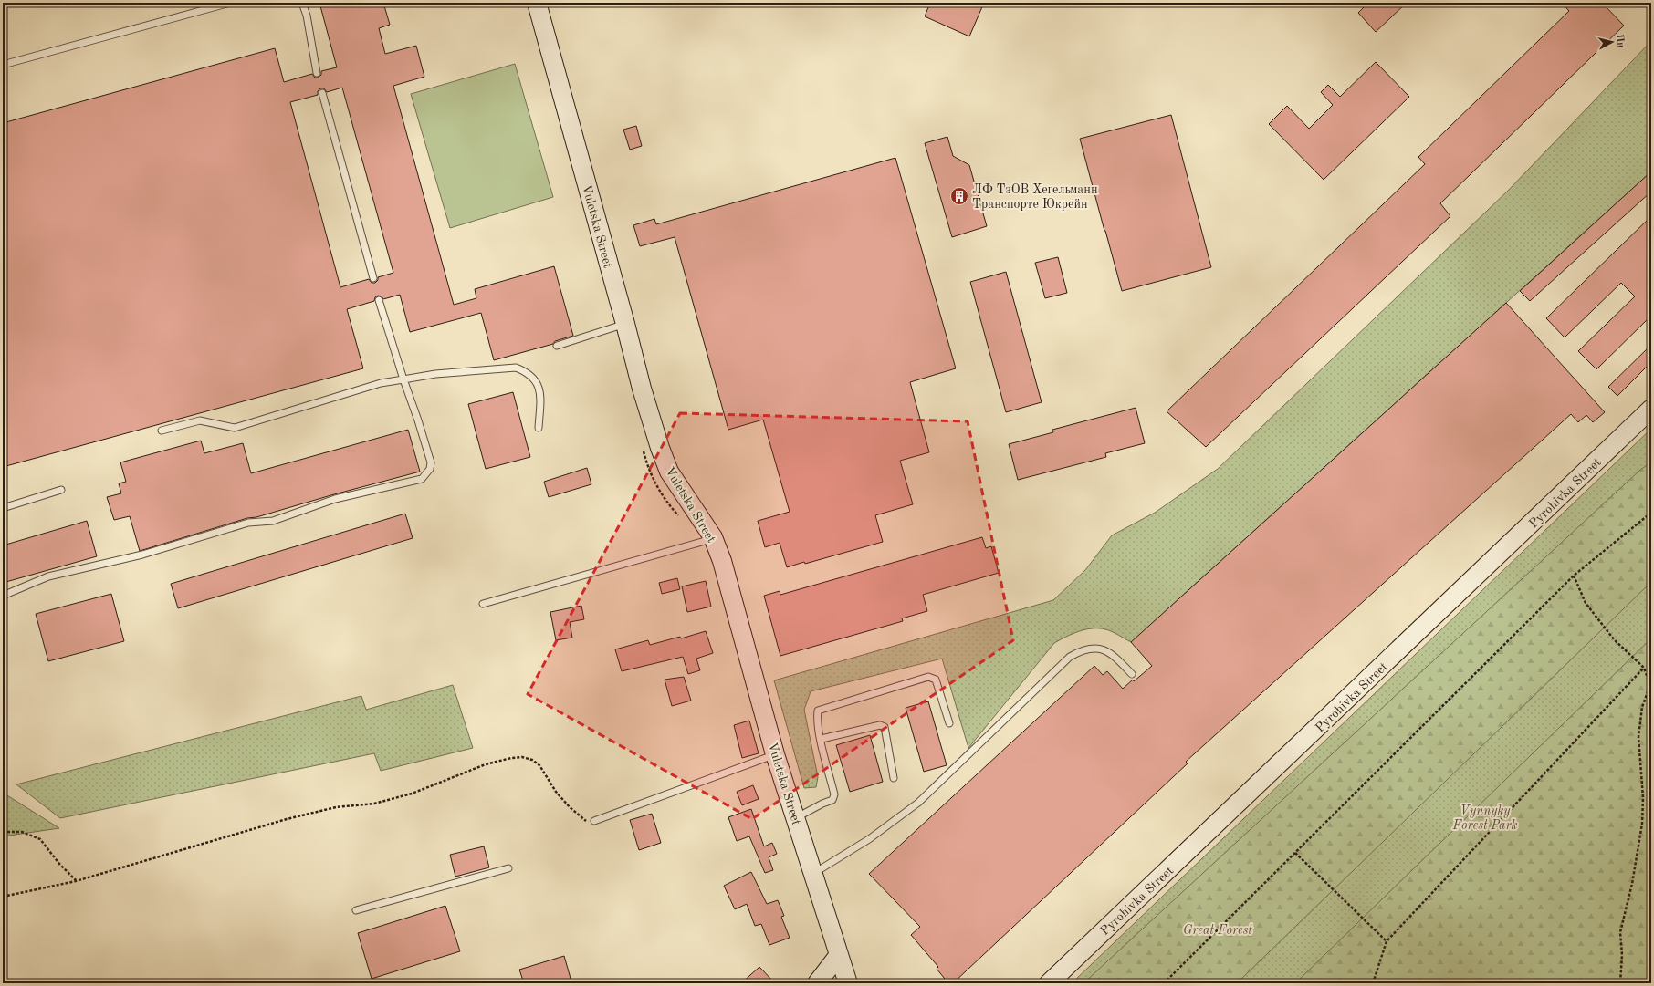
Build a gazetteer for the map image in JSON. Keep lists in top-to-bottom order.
{
  "streets": {
    "street": ["Vuletska Street", "Pyrohivka Street"]
  },
  "parks": ["Vynnyky Forest Park", "Great Forest"],
  "places": {
    "building": ["ЛФ ТзОВ Хегельманн Транспорте Юкрейн"]
  },
  "north": "right"
}
